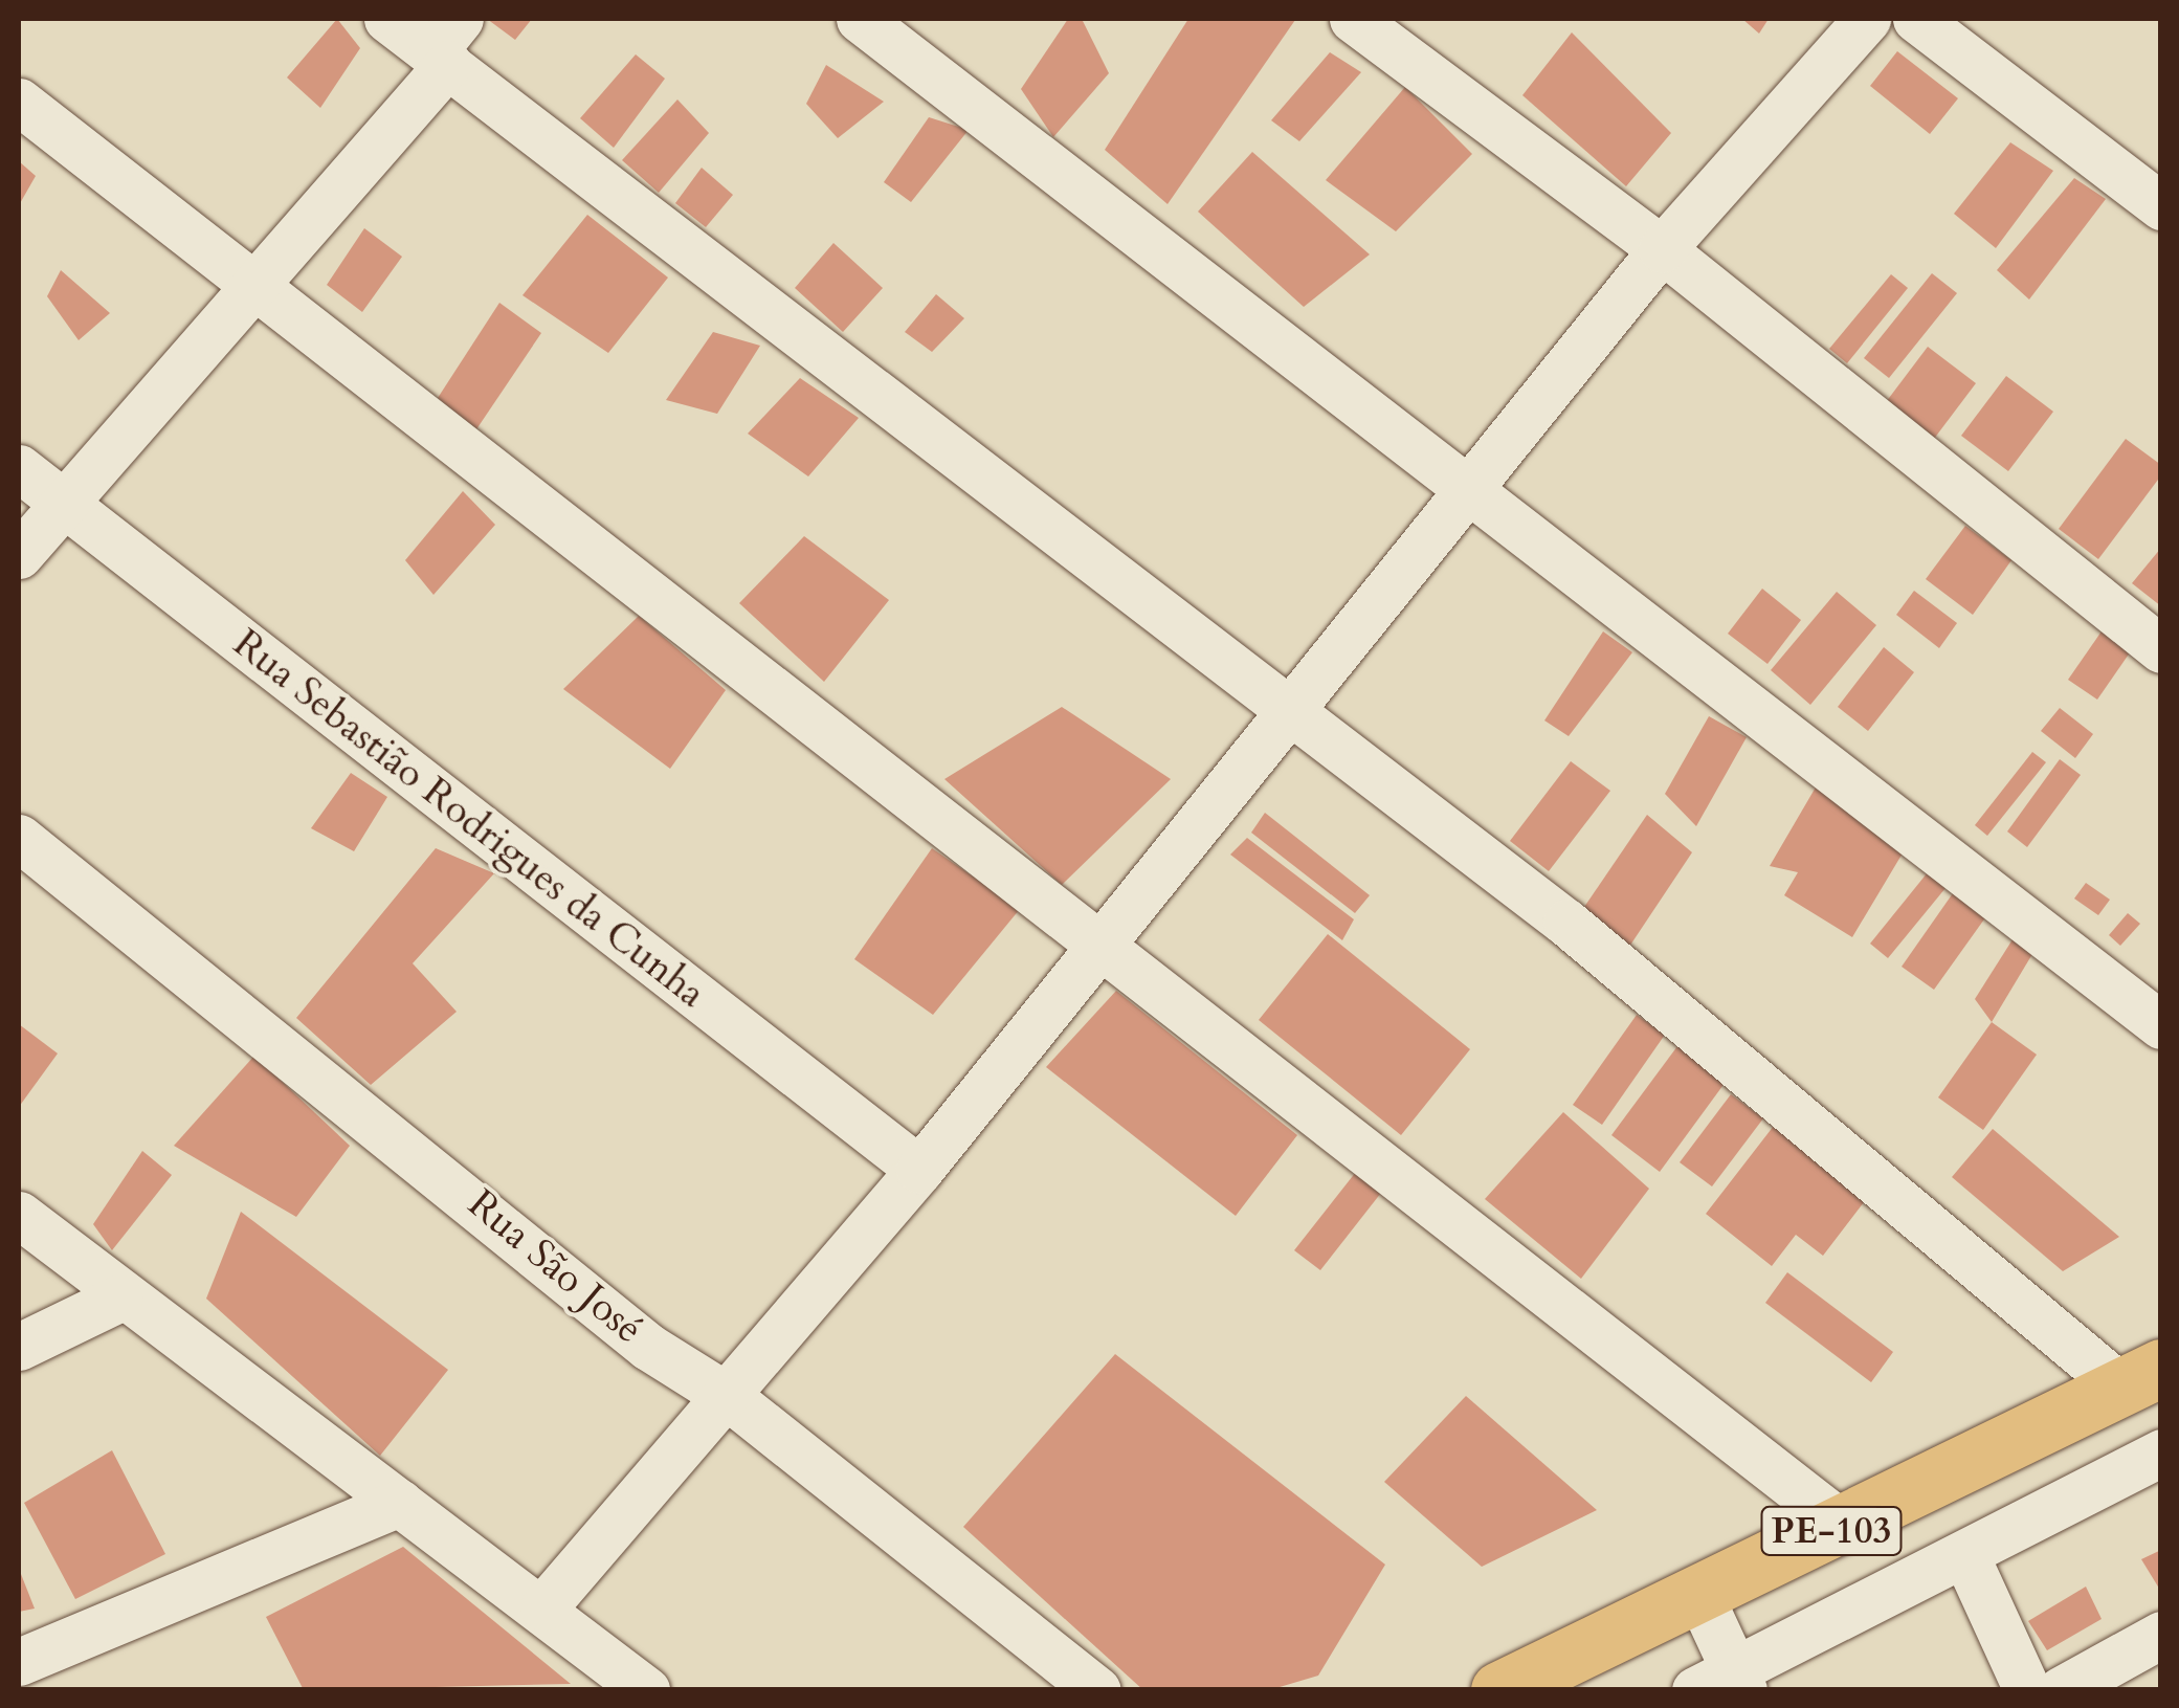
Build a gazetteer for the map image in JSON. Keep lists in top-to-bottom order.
{
  "streets": {
    "main road": ["PE-103"],
    "street": ["Rua Sebastião Rodrigues da Cunha", "Rua São José"]
  }
}
